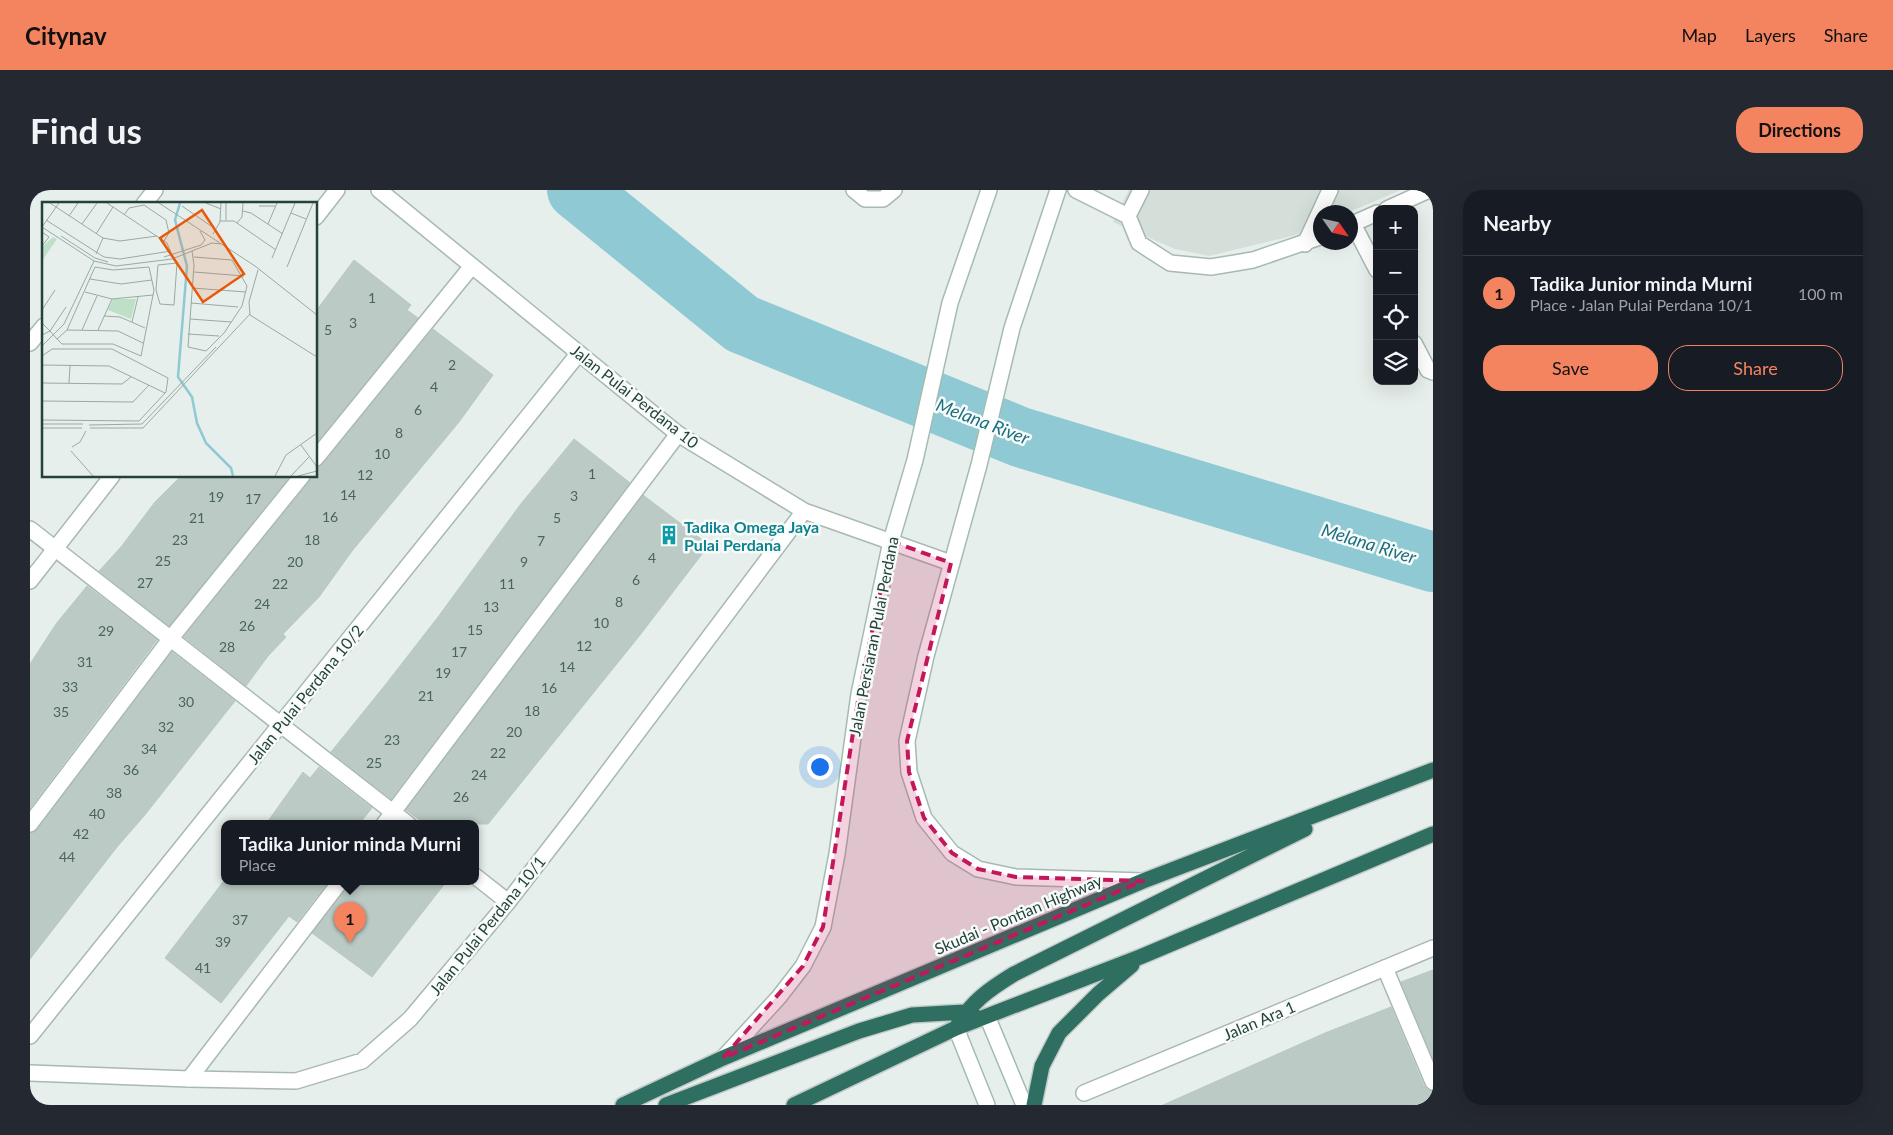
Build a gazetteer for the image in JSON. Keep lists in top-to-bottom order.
{
  "streets": {
    "highway": ["Skudai - Pontian Highway"],
    "street": [
      "Jalan Pulai Perdana 10",
      "Jalan Persiaran Pulai Perdana",
      "Jalan Pulai Perdana 10/2",
      "Jalan Pulai Perdana 10/1",
      "Jalan Ara 1"
    ]
  },
  "crossings": [
    ["Jalan Pulai Perdana 10", "Jalan Persiaran Pulai Perdana"],
    ["Jalan Pulai Perdana 10", "Jalan Pulai Perdana 10/2"],
    ["Jalan Pulai Perdana 10", "Jalan Pulai Perdana 10/1"],
    ["Jalan Persiaran Pulai Perdana", "Skudai - Pontian Highway"]
  ],
  "water": ["Melana River"],
  "places": {
    "building": ["Tadika Omega Jaya Pulai Perdana"]
  },
  "house_numbers": [
    "1",
    "3",
    "5",
    "2",
    "4",
    "6",
    "8",
    "10",
    "1",
    "12",
    "14",
    "3",
    "19",
    "17",
    "16",
    "21",
    "5",
    "23",
    "18",
    "7",
    "4",
    "25",
    "20",
    "9",
    "6",
    "27",
    "22",
    "11",
    "8",
    "24",
    "13",
    "10",
    "26",
    "15",
    "29",
    "12",
    "28",
    "17",
    "31",
    "14",
    "19",
    "33",
    "16",
    "21",
    "30",
    "18",
    "35",
    "32",
    "20",
    "23",
    "34",
    "22",
    "25",
    "36",
    "24",
    "38",
    "26",
    "40",
    "42",
    "44",
    "37",
    "39",
    "41"
  ],
  "north": "bottom right",
  "page": {
    "header": "Citynav",
    "nav": ["Map", "Layers", "Share"],
    "buttons": [
      "Directions",
      ["Save", "Share"]
    ],
    "title": "Find us",
    "heading": "Nearby",
    "map_buttons": ["+", "−"],
    "list": [
      {
        "mark": "1",
        "name": "Tadika Junior minda Murni",
        "note": "Place · Jalan Pulai Perdana 10/1",
        "value": "100 m"
      }
    ],
    "popup": ["Tadika Junior minda Murni", "Place"],
    "pins": "1"
  }
}
